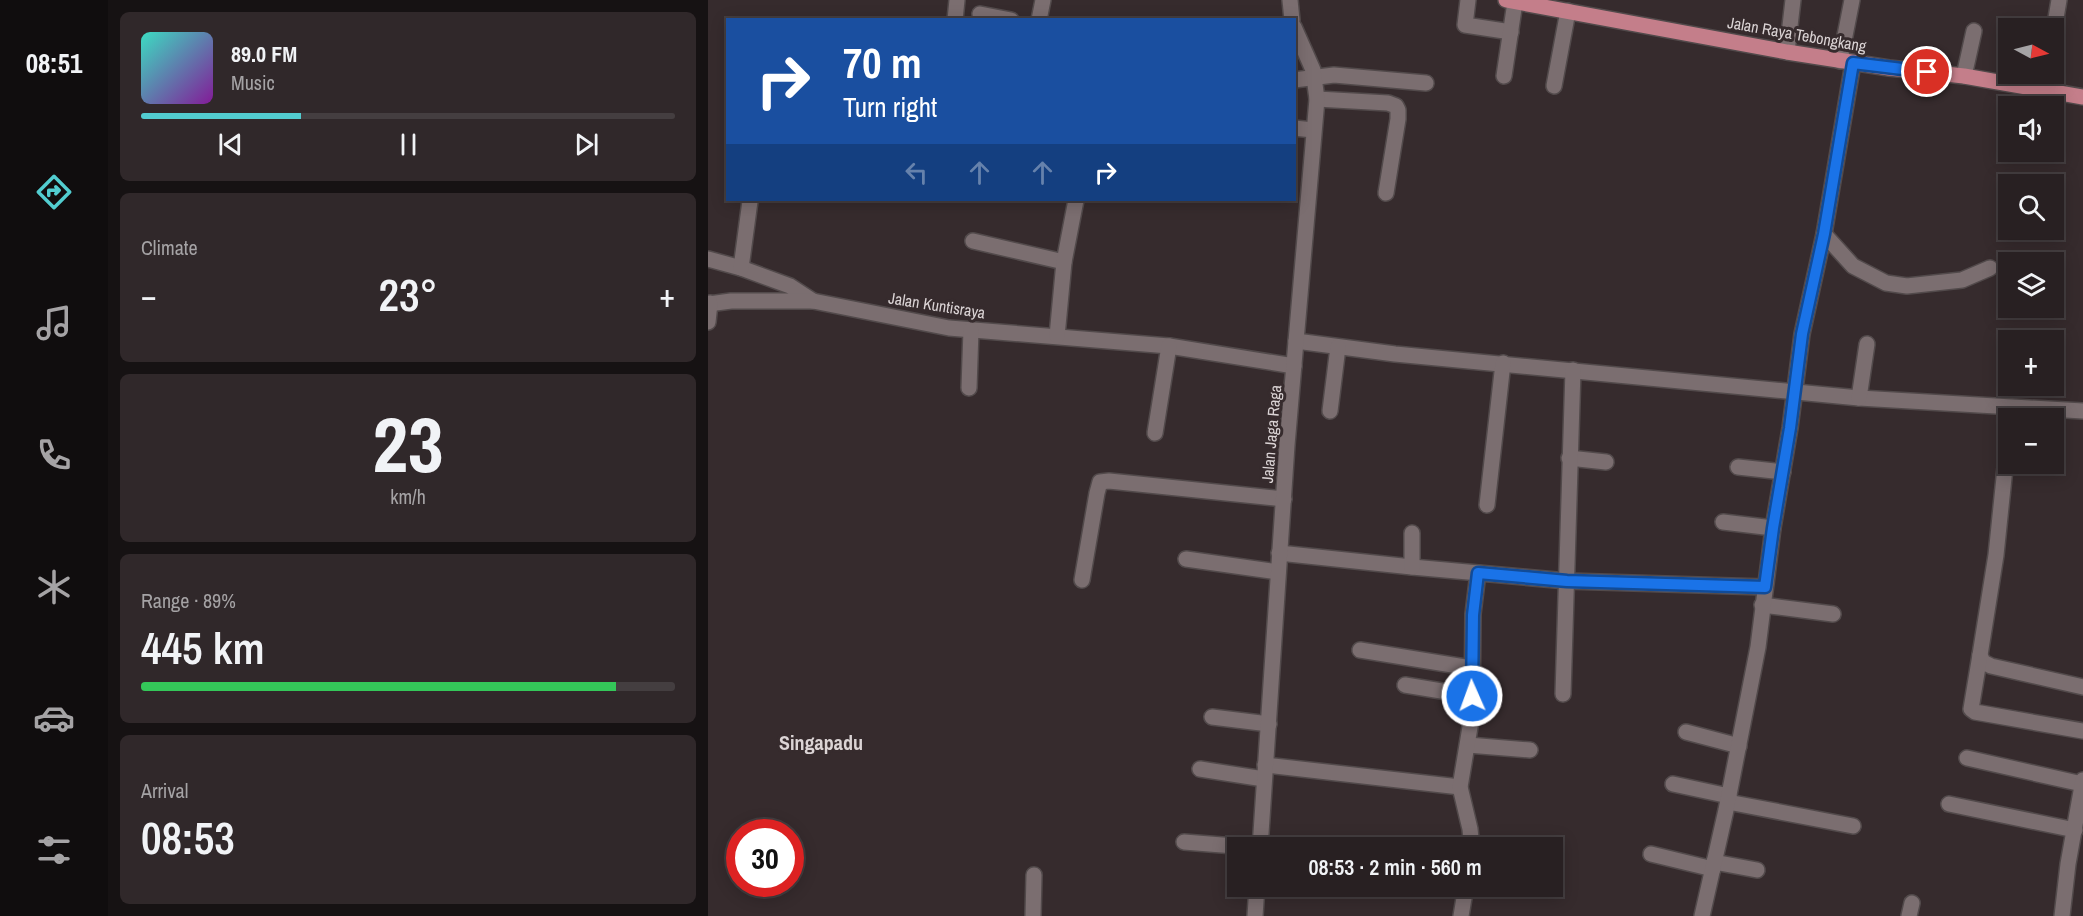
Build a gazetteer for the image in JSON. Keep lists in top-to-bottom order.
{
  "streets": {
    "main road": ["Jalan Raya Tebongkang"],
    "street": ["Jalan Kuntisraya", "Jalan Jaga Raga"]
  },
  "crossings": [
    ["Jalan Kuntisraya", "Jalan Jaga Raga"]
  ],
  "districts": ["Singapadu"],
  "north": "right",
  "page": {
    "tabs": "08:51",
    "map_buttons": ["+", "−"],
    "turn": ["70 m", "Turn right"],
    "song": ["89.0 FM", "Music"],
    "tile": [
      "Climate",
      ["23", "km/h"],
      ["Range · 89%", "445 km"],
      ["Arrival", "08:53"]
    ],
    "heat": ["−", "23°", "+"],
    "limit": "30",
    "trip": "08:53 · 2 min · 560 m"
  }
}
